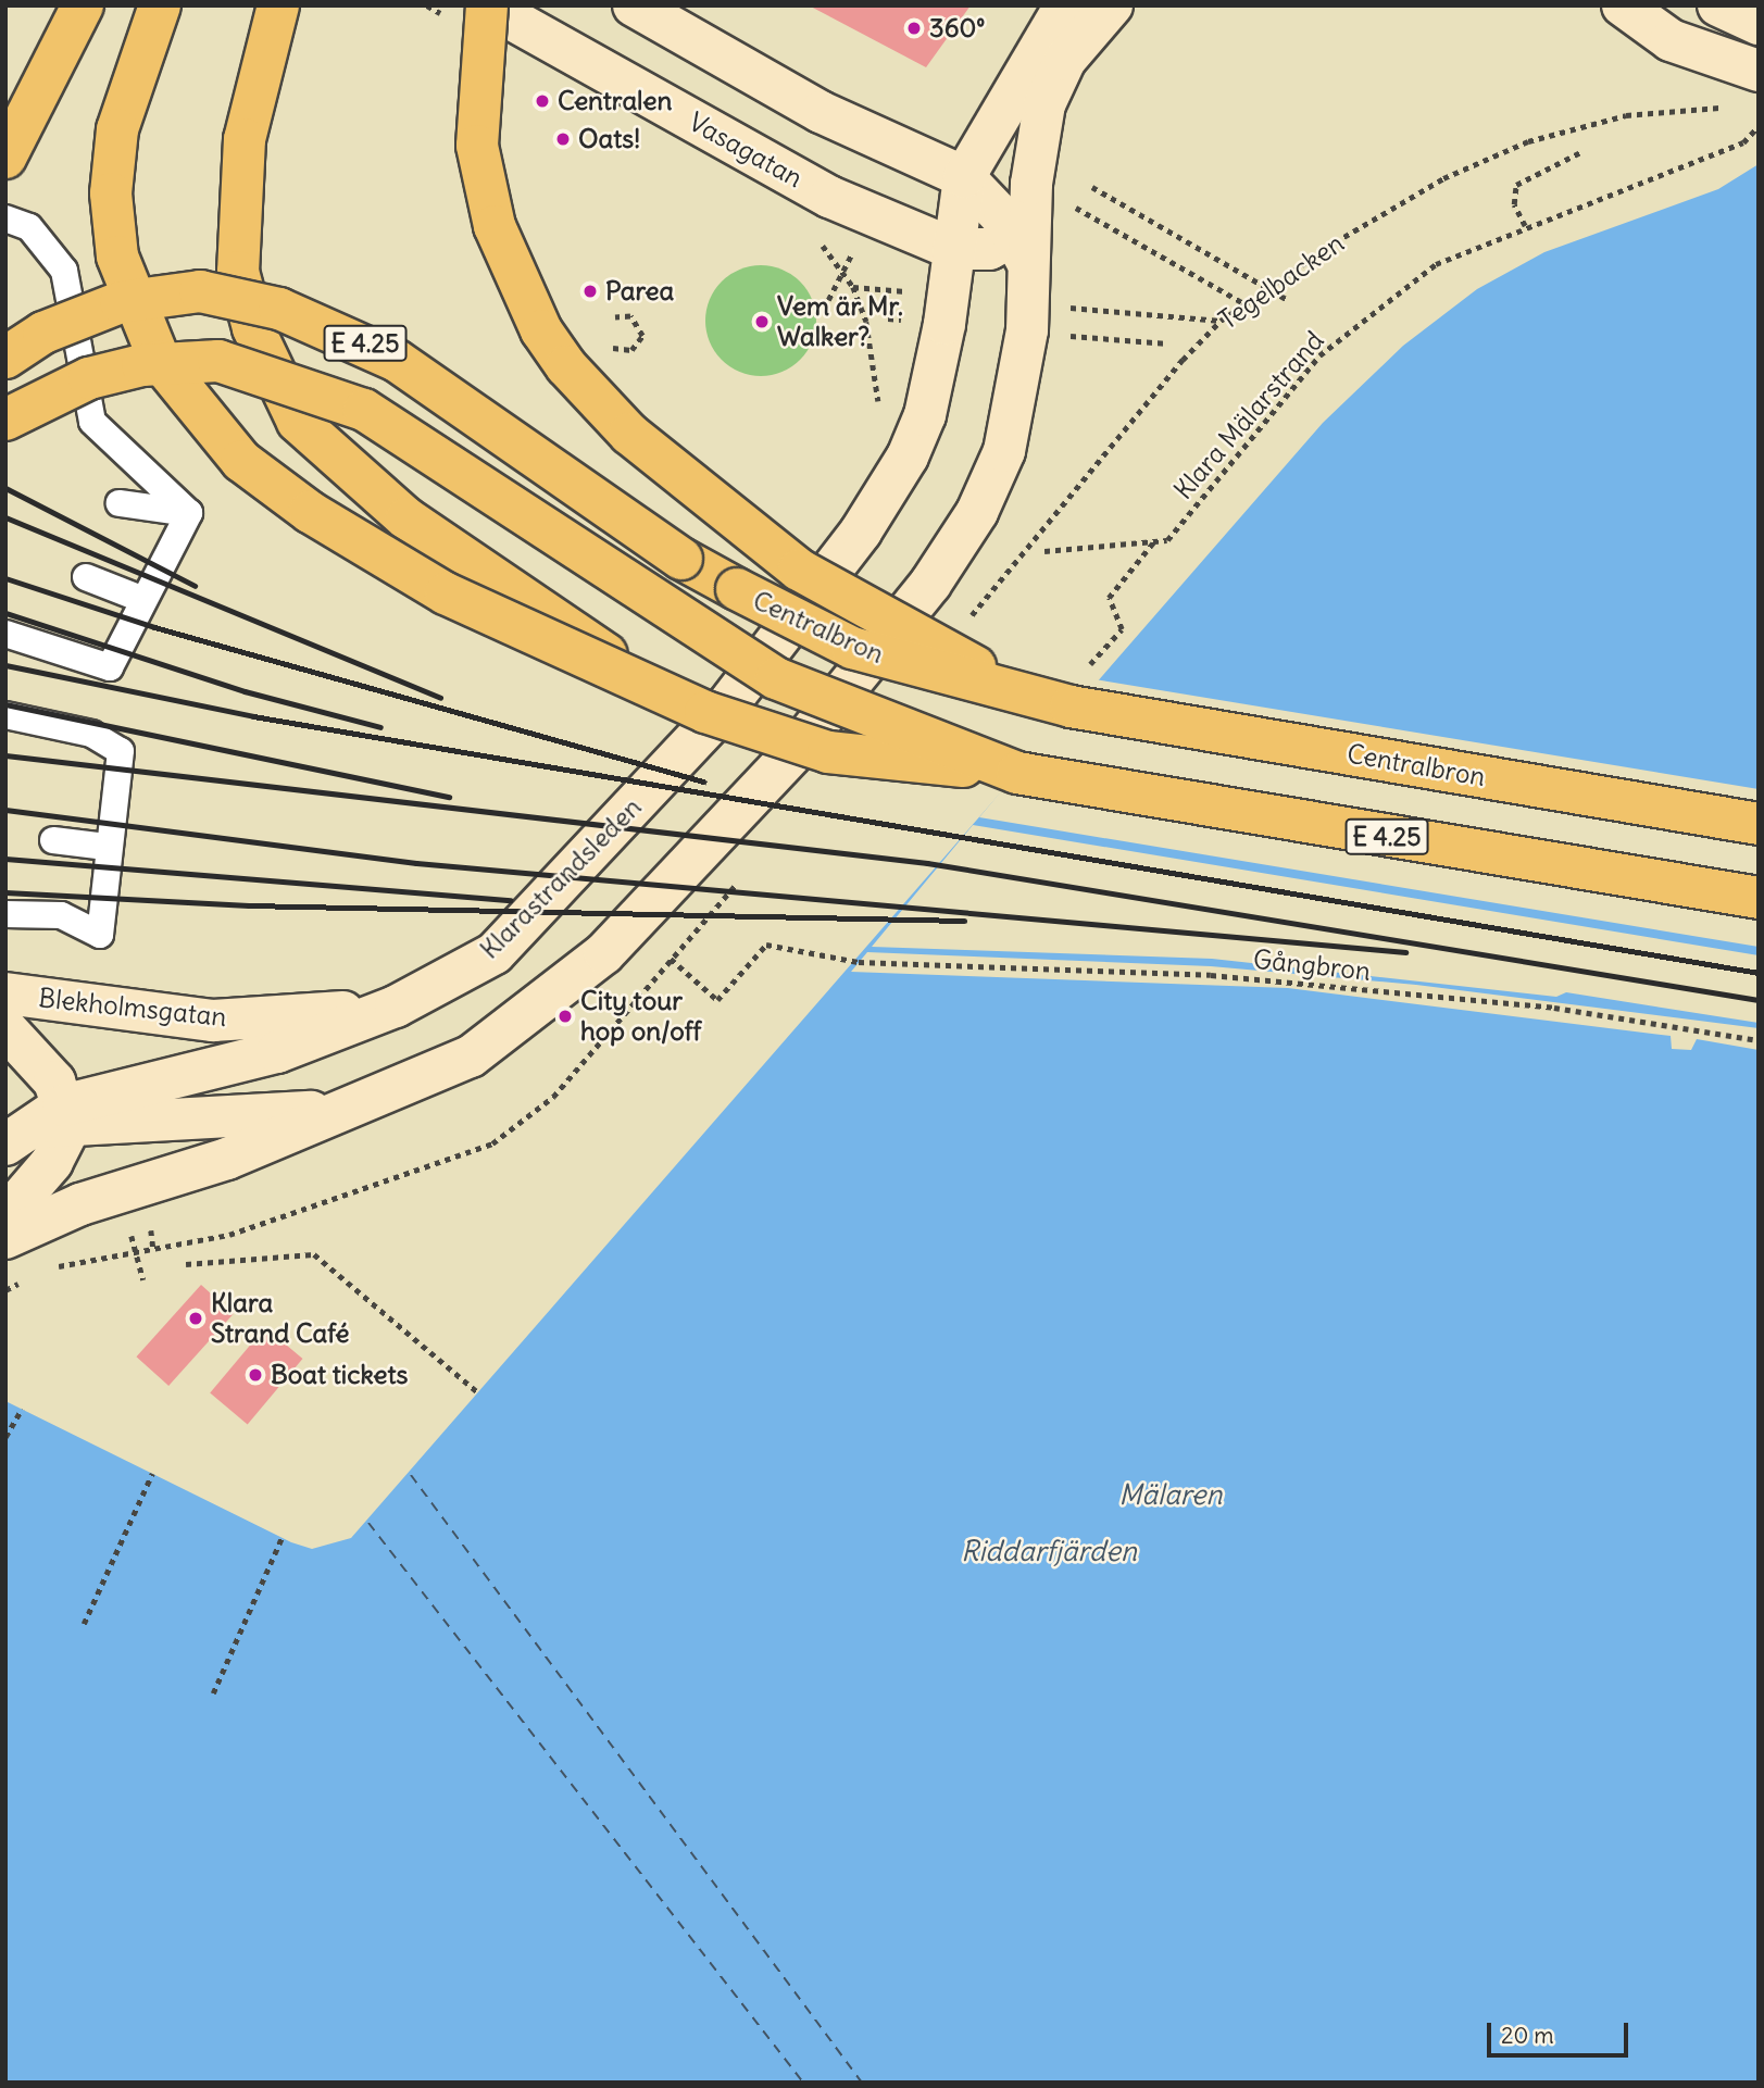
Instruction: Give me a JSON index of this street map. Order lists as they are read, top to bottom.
{
  "streets": {
    "highway": ["E 4.25", "Centralbron"],
    "street": ["Vasagatan", "Klarastrandsleden", "Blekholmsgatan"],
    "path": ["Tegelbacken", "Klara Mälarstrand", "Gångbron"]
  },
  "crossings": [
    ["Vasagatan", "Klarastrandsleden"],
    ["Klarastrandsleden", "Blekholmsgatan"]
  ],
  "water": ["Mälaren", "Riddarfjärden"],
  "places": [
    "360°",
    "Centralen",
    "Oats!",
    "Parea",
    "Vem är Mr. Walker?",
    "City tour hop on/off",
    "Klara Strand Café",
    "Boat tickets"
  ],
  "scale_bar": "20 m"
}
